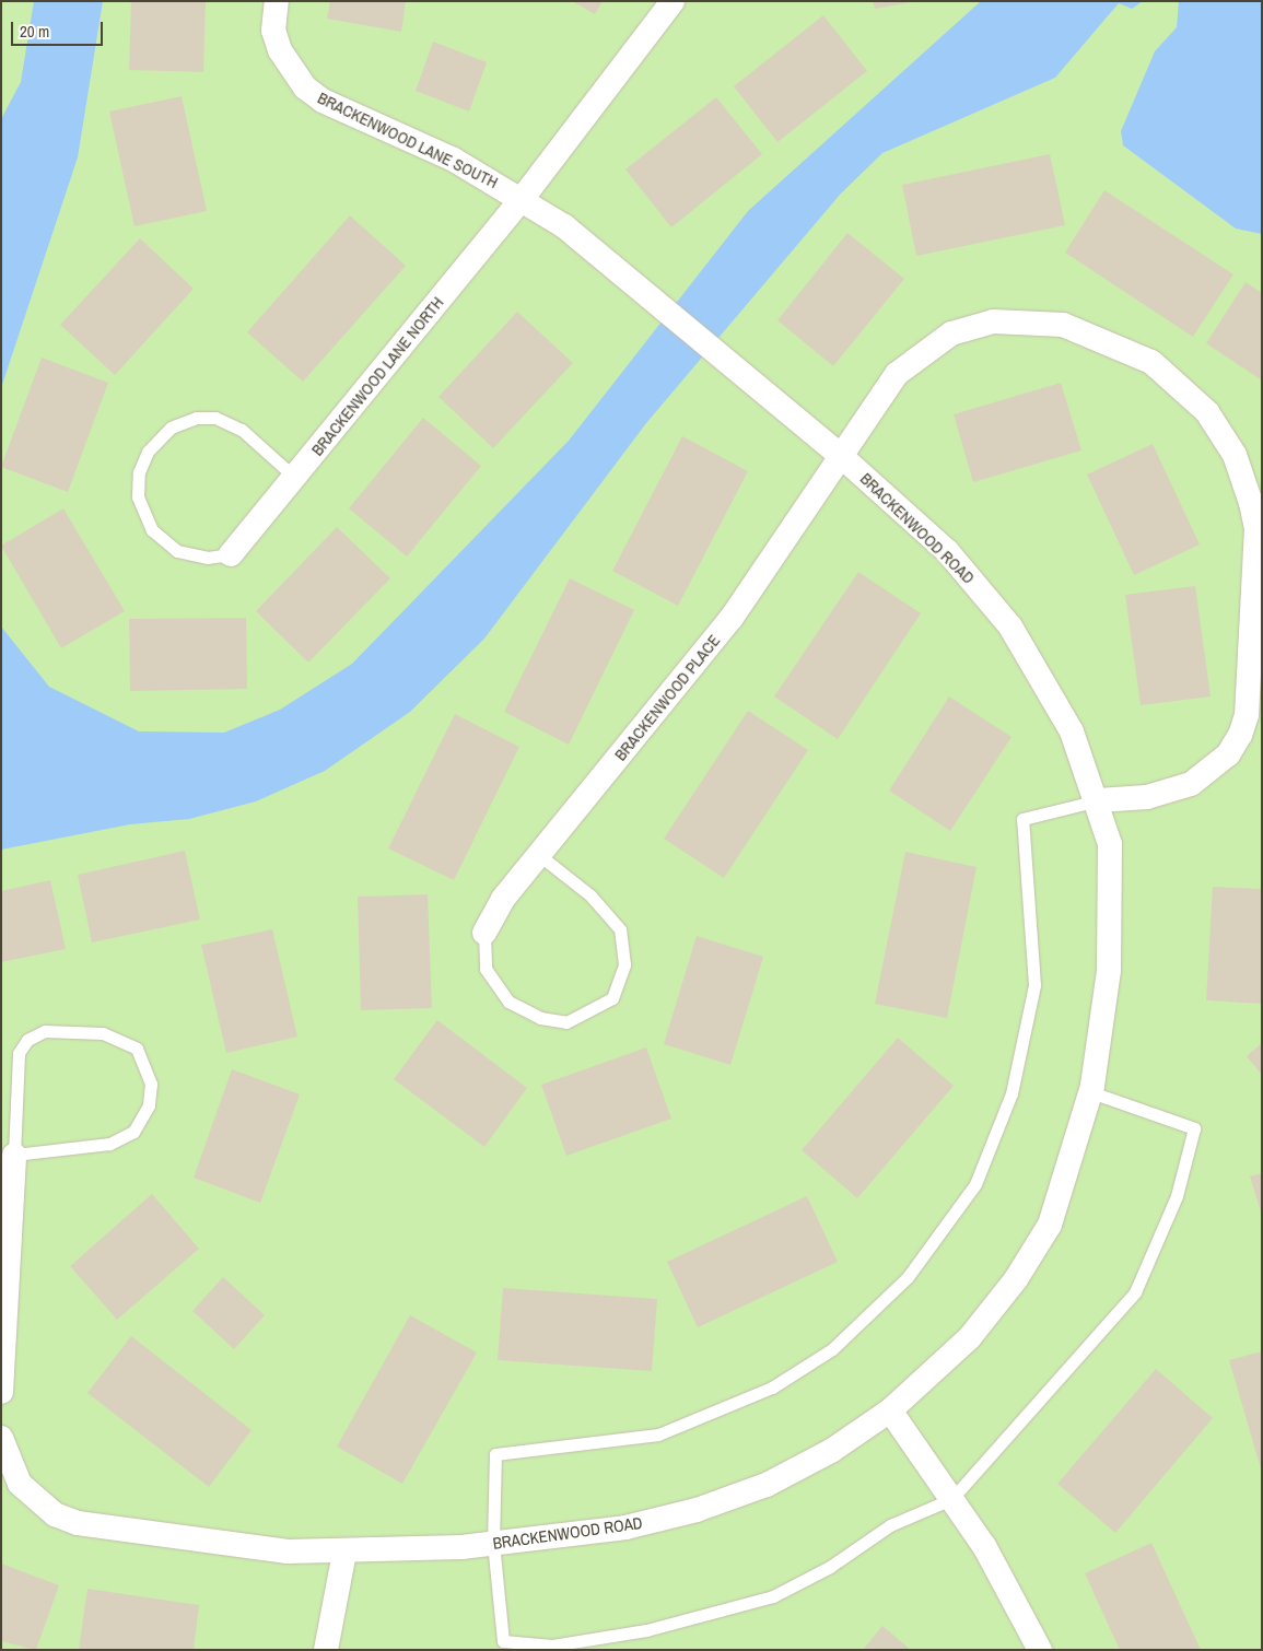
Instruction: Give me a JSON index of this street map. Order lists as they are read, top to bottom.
{
  "streets": {
    "street": [
      "BRACKENWOOD LANE SOUTH",
      "BRACKENWOOD LANE NORTH",
      "BRACKENWOOD ROAD",
      "BRACKENWOOD PLACE"
    ]
  },
  "crossings": [
    ["BRACKENWOOD LANE SOUTH", "BRACKENWOOD LANE NORTH"],
    ["BRACKENWOOD LANE SOUTH", "BRACKENWOOD ROAD"],
    ["BRACKENWOOD LANE NORTH", "BRACKENWOOD ROAD"],
    ["BRACKENWOOD ROAD", "BRACKENWOOD PLACE"]
  ],
  "scale_bar": "20 m"
}
